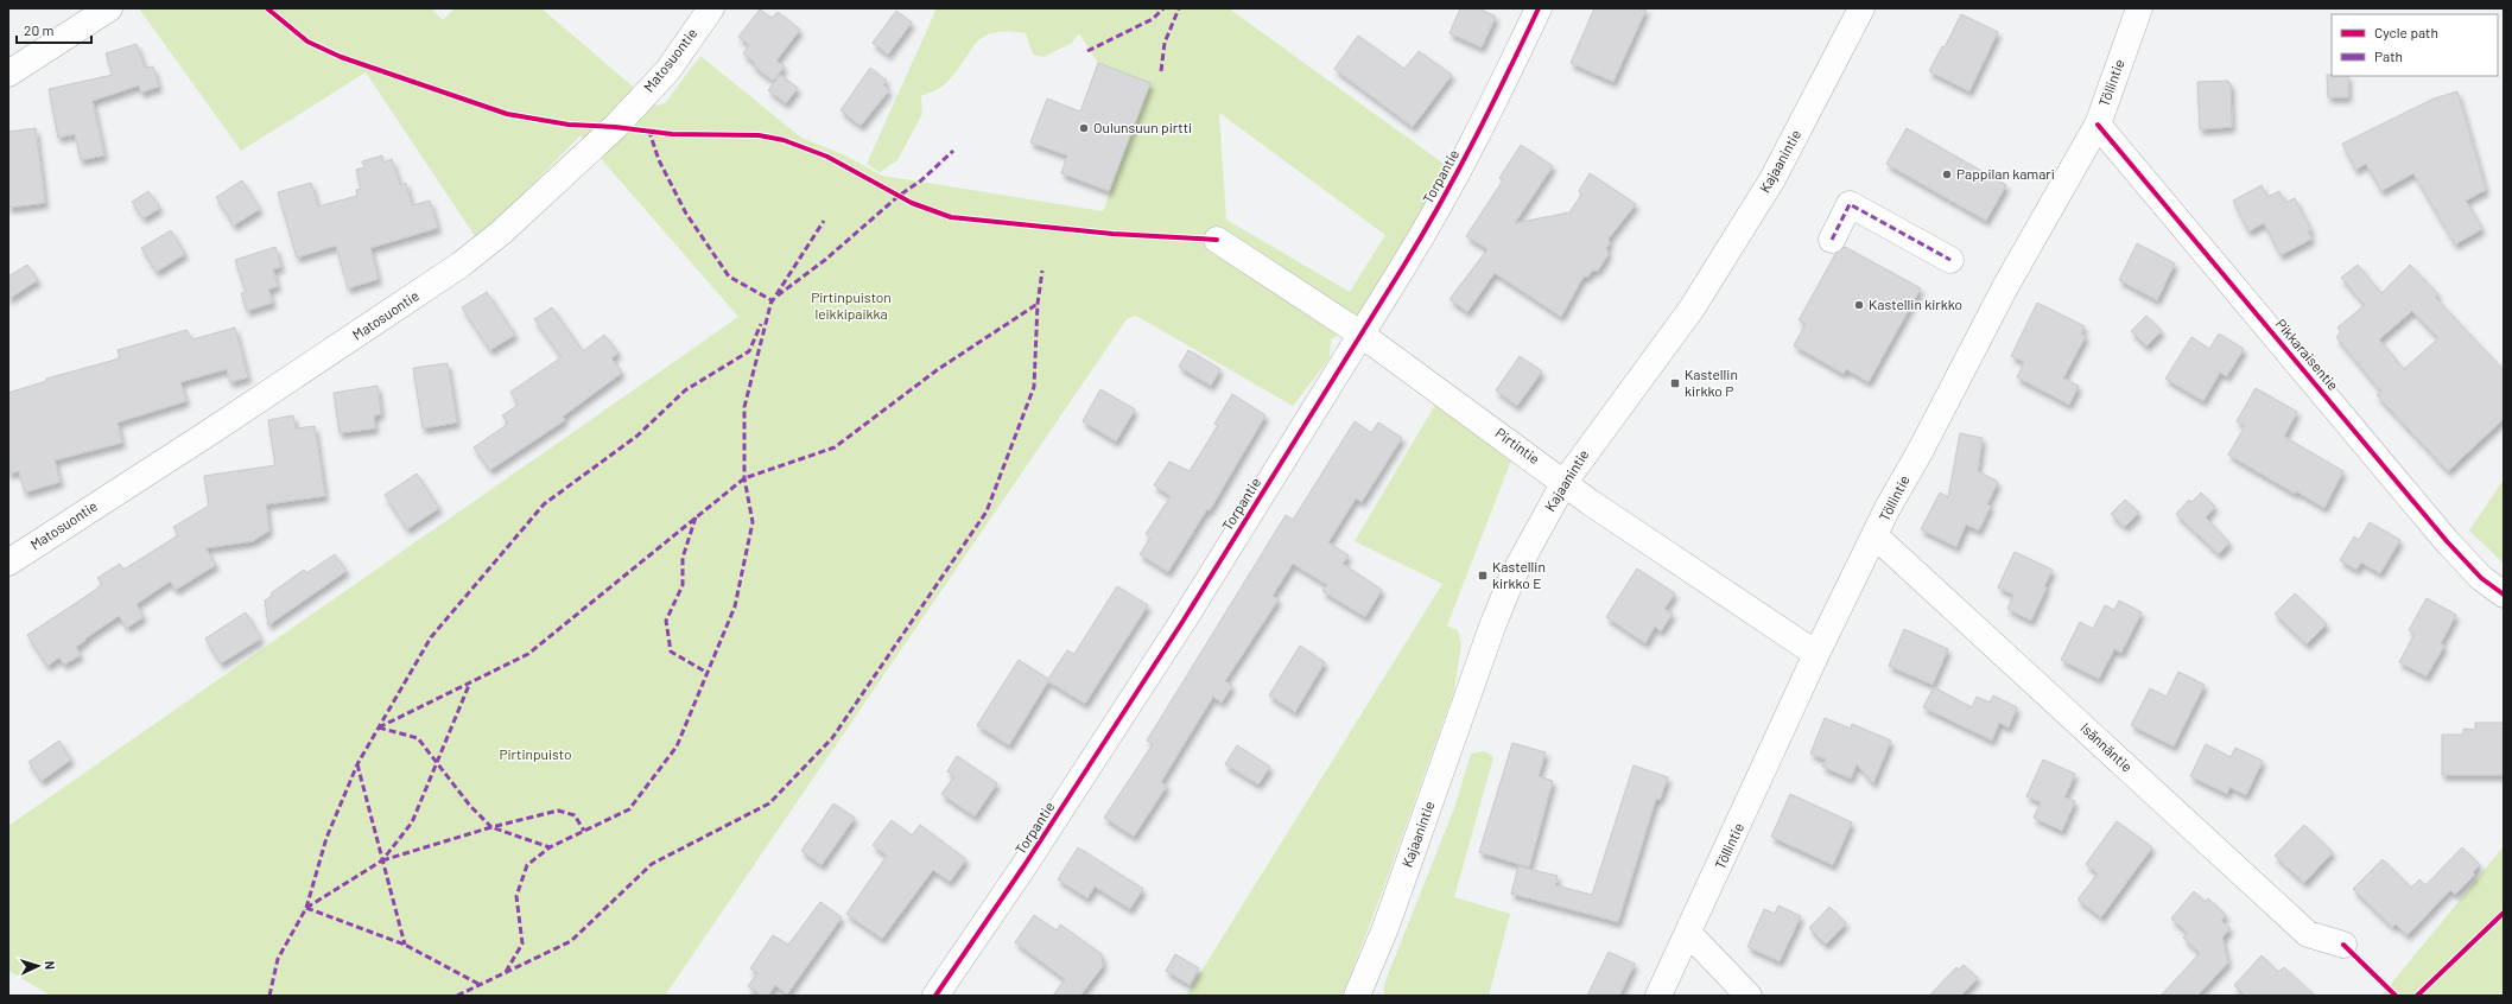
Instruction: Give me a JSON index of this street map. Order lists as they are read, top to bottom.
{
  "streets": {
    "street": [
      "Matosuontie",
      "Töllintie",
      "Kajaanintie",
      "Torpantie",
      "Pikkaraisentie",
      "Pirtintie",
      "Isännäntie"
    ]
  },
  "crossings": [
    ["Töllintie", "Pikkaraisentie"],
    ["Töllintie", "Pirtintie"],
    ["Töllintie", "Isännäntie"],
    ["Kajaanintie", "Pirtintie"],
    ["Torpantie", "Pirtintie"]
  ],
  "parks": ["Pirtinpuiston leikkipaikka", "Pirtinpuisto"],
  "places": {
    "other": ["Oulunsuun pirtti", "Pappilan kamari", "Kastellin kirkko"],
    "transit": ["Kastellin kirkko P", "Kastellin kirkko E"]
  },
  "legend": ["Cycle path", "Path"],
  "scale_bar": "20 m",
  "north": "right"
}
